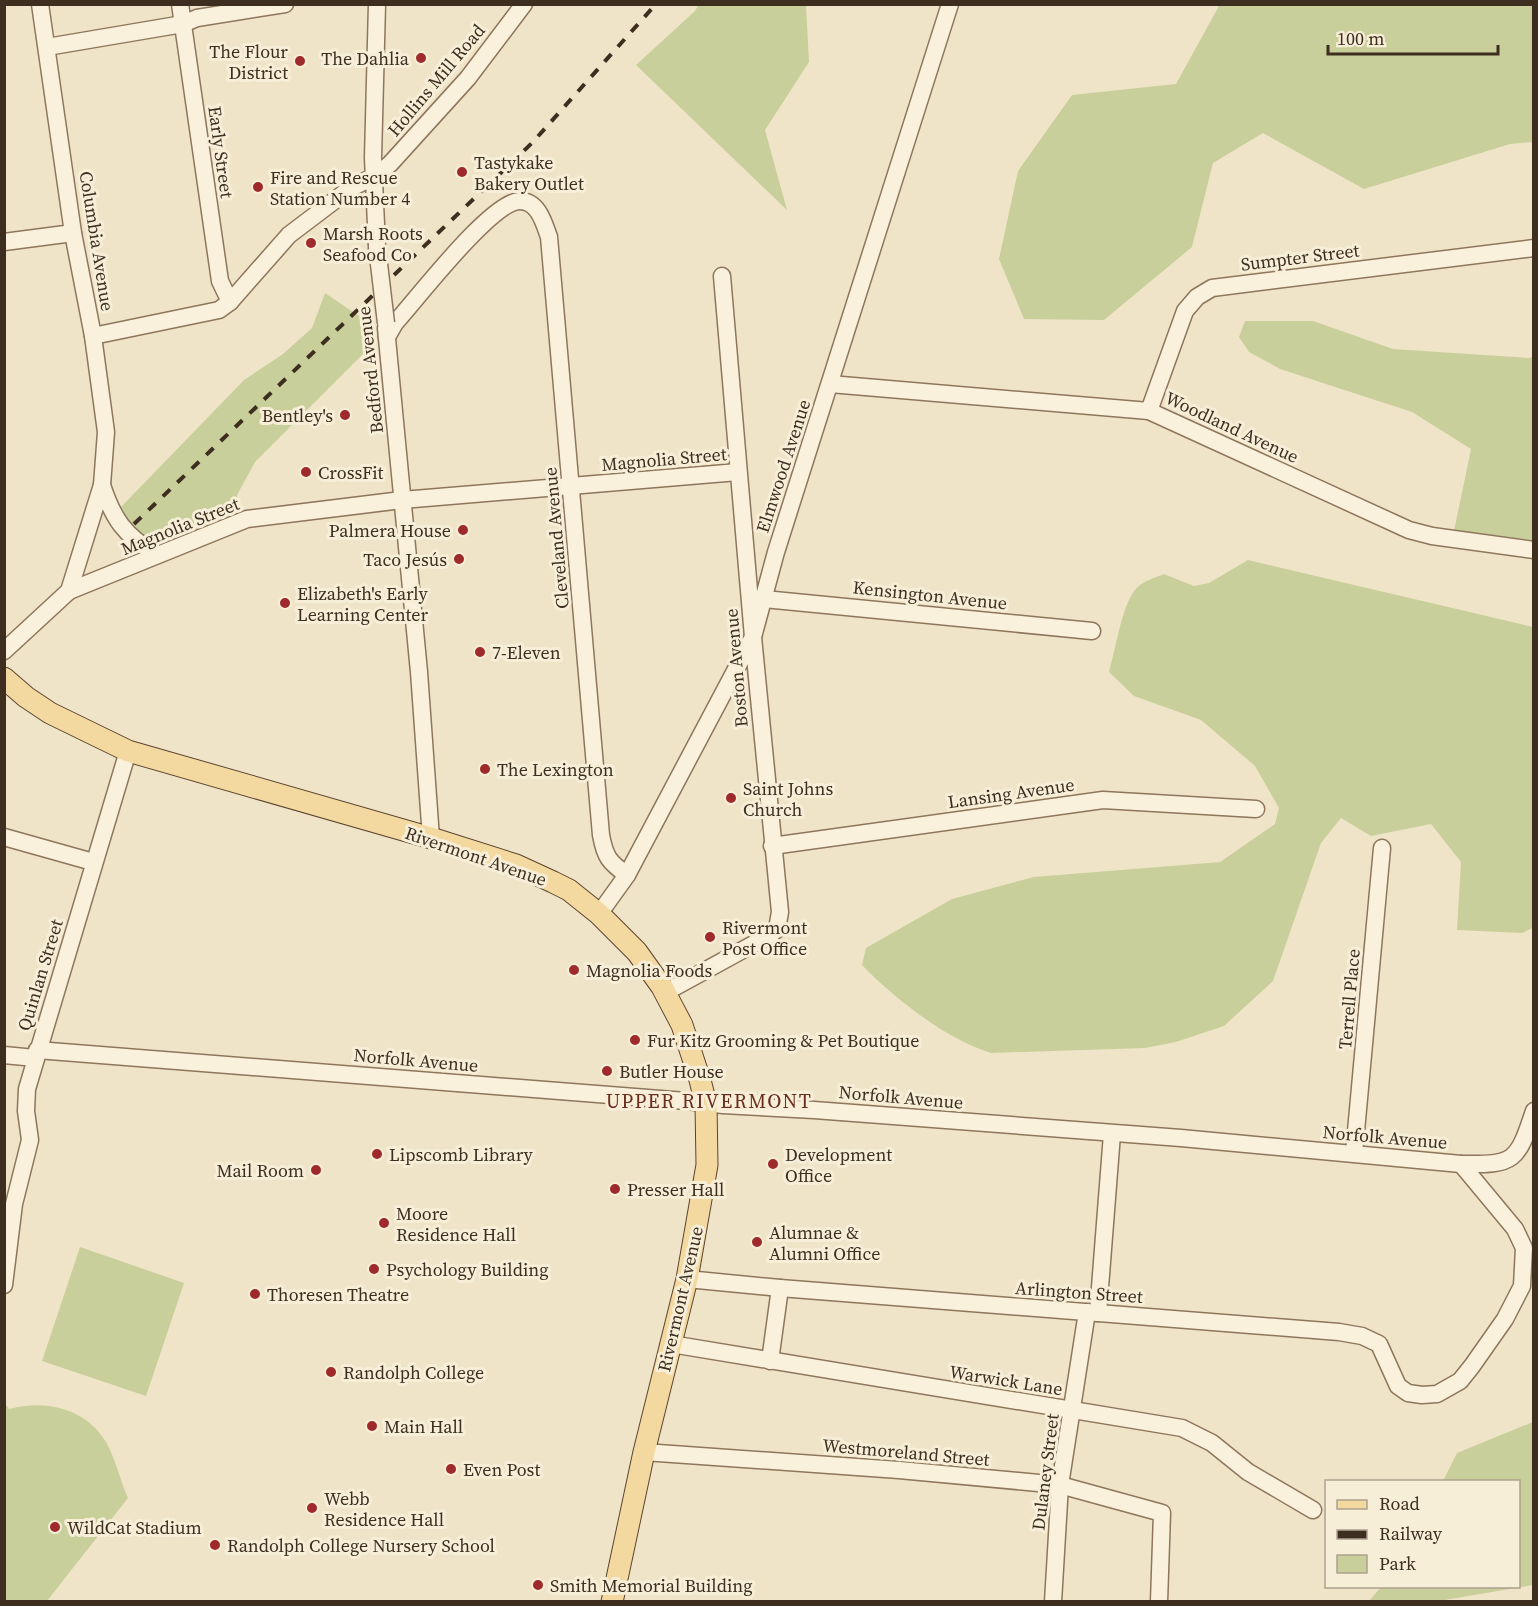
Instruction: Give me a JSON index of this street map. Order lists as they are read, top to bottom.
{
  "streets": {
    "main road": ["Rivermont Avenue"],
    "street": [
      "Hollins Mill Road",
      "Early Street",
      "Columbia Avenue",
      "Sumpter Street",
      "Bedford Avenue",
      "Woodland Avenue",
      "Magnolia Street",
      "Elmwood Avenue",
      "Cleveland Avenue",
      "Kensington Avenue",
      "Boston Avenue",
      "Lansing Avenue",
      "Quinlan Street",
      "Terrell Place",
      "Norfolk Avenue",
      "Arlington Street",
      "Warwick Lane",
      "Westmoreland Street",
      "Dulaney Street"
    ]
  },
  "crossings": [
    ["Hollins Mill Road", "Early Street"],
    ["Hollins Mill Road", "Bedford Avenue"],
    ["Columbia Avenue", "Magnolia Street"],
    ["Sumpter Street", "Woodland Avenue"],
    ["Bedford Avenue", "Magnolia Street"],
    ["Bedford Avenue", "Cleveland Avenue"],
    ["Bedford Avenue", "Rivermont Avenue"],
    ["Woodland Avenue", "Elmwood Avenue"],
    ["Magnolia Street", "Cleveland Avenue"],
    ["Magnolia Street", "Boston Avenue"],
    ["Elmwood Avenue", "Cleveland Avenue"],
    ["Elmwood Avenue", "Kensington Avenue"],
    ["Elmwood Avenue", "Boston Avenue"],
    ["Elmwood Avenue", "Rivermont Avenue"],
    ["Boston Avenue", "Lansing Avenue"],
    ["Boston Avenue", "Rivermont Avenue"],
    ["Rivermont Avenue", "Quinlan Street"],
    ["Rivermont Avenue", "Norfolk Avenue"],
    ["Rivermont Avenue", "Arlington Street"],
    ["Rivermont Avenue", "Warwick Lane"],
    ["Rivermont Avenue", "Westmoreland Street"],
    ["Quinlan Street", "Norfolk Avenue"],
    ["Terrell Place", "Norfolk Avenue"],
    ["Norfolk Avenue", "Arlington Street"],
    ["Norfolk Avenue", "Dulaney Street"],
    ["Arlington Street", "Dulaney Street"],
    ["Warwick Lane", "Dulaney Street"],
    ["Westmoreland Street", "Dulaney Street"]
  ],
  "districts": ["UPPER RIVERMONT"],
  "places": [
    "The Dahlia",
    "The Flour District",
    "Tastykake Bakery Outlet",
    "Fire and Rescue Station Number 4",
    "Marsh Roots Seafood Co",
    "Bentley's",
    "CrossFit",
    "Palmera House",
    "Taco Jesús",
    "Elizabeth's Early Learning Center",
    "7-Eleven",
    "The Lexington",
    "Saint Johns Church",
    "Rivermont Post Office",
    "Magnolia Foods",
    "Fur Kitz Grooming & Pet Boutique",
    "Butler House",
    "Lipscomb Library",
    "Development Office",
    "Mail Room",
    "Presser Hall",
    "Moore Residence Hall",
    "Alumnae & Alumni Office",
    "Psychology Building",
    "Thoresen Theatre",
    "Randolph College",
    "Main Hall",
    "Even Post",
    "Webb Residence Hall",
    "WildCat Stadium",
    "Randolph College Nursery School",
    "Smith Memorial Building"
  ],
  "legend": ["Road", "Railway", "Park"],
  "scale_bar": "100 m"
}
